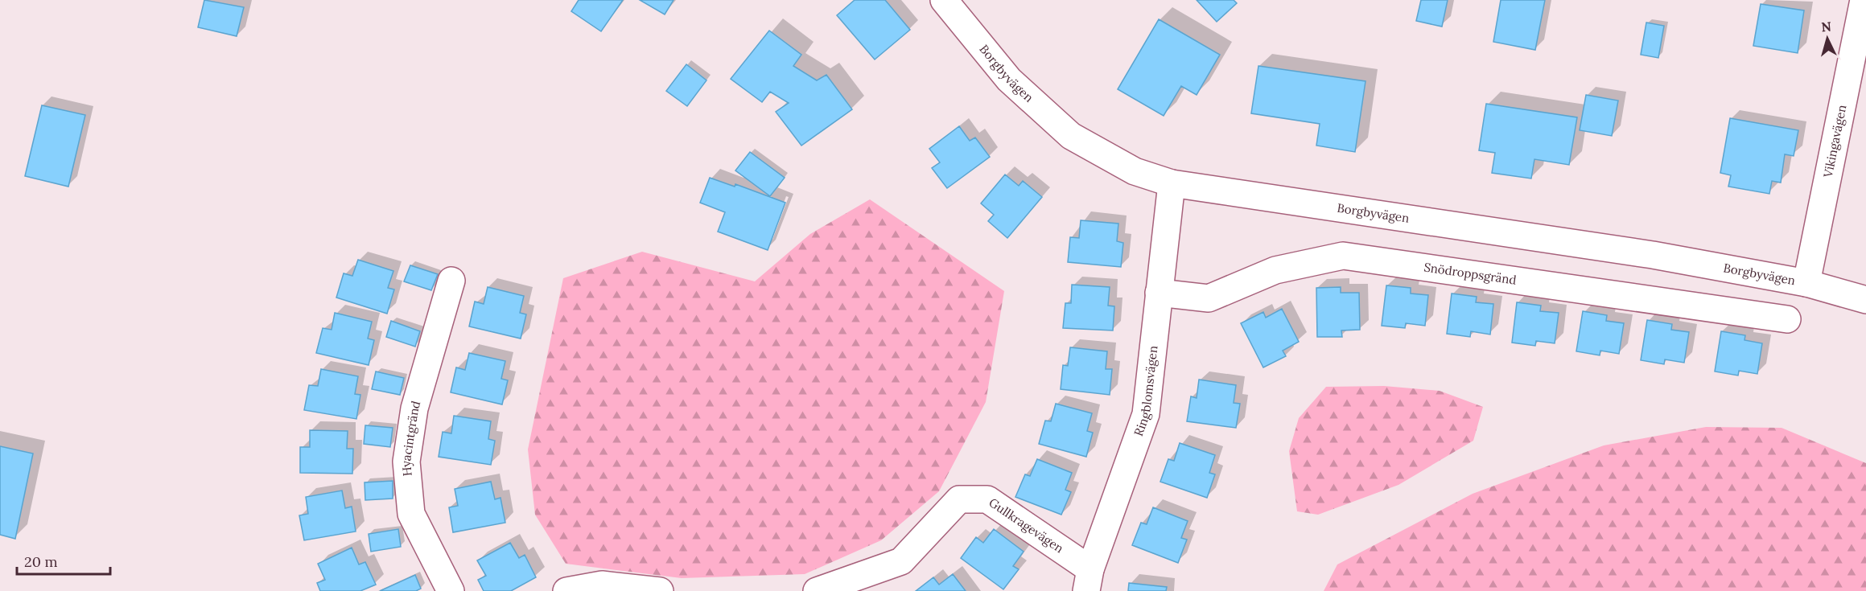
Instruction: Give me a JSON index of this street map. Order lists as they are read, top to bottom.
{
  "streets": {
    "street": [
      "Borgbyvägen",
      "Vikingavägen",
      "Snödroppsgränd",
      "Ringblomsvägen",
      "Hyacintgränd",
      "Gullkragevägen"
    ]
  },
  "crossings": [
    ["Borgbyvägen", "Vikingavägen"],
    ["Borgbyvägen", "Ringblomsvägen"],
    ["Snödroppsgränd", "Ringblomsvägen"],
    ["Ringblomsvägen", "Gullkragevägen"]
  ],
  "scale_bar": "20 m",
  "north": "top"
}
